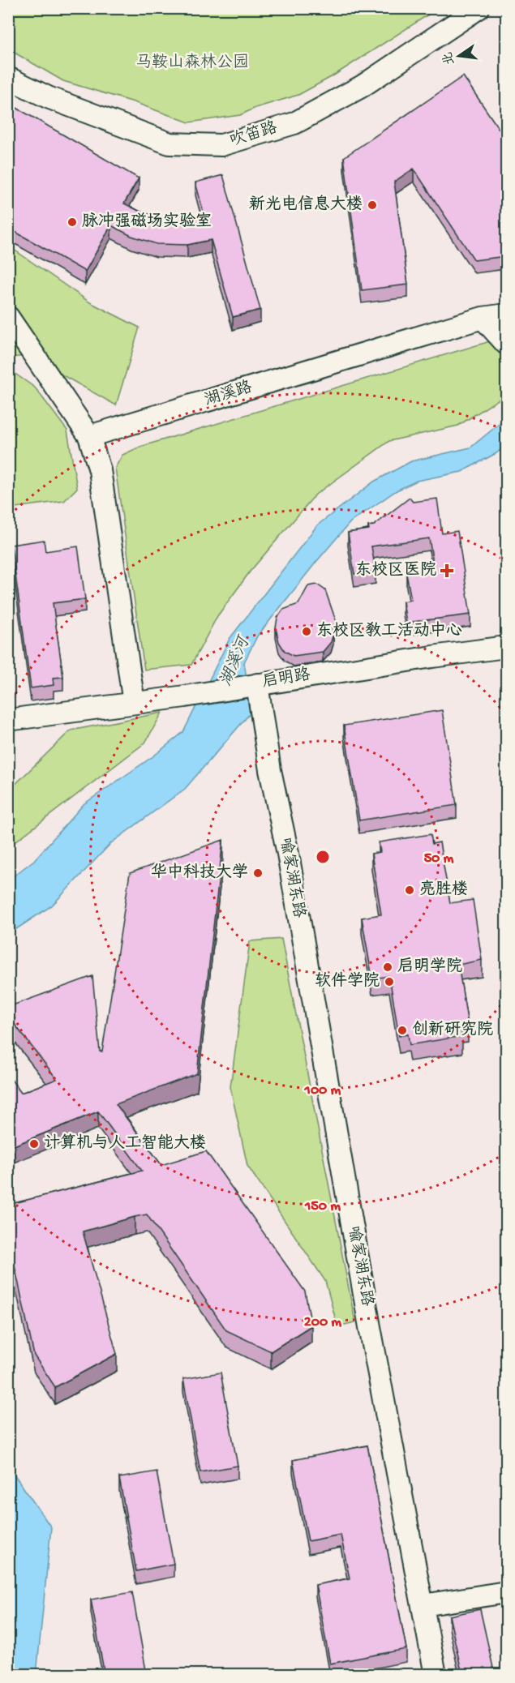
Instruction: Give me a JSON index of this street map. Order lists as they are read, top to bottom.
{
  "streets": {
    "street": [
      "吹笛路",
      "湖溪路",
      "启明路",
      "喻家湖东路"
    ]
  },
  "crossings": [
    ["启明路", "喻家湖东路"]
  ],
  "water": ["湖溪河"],
  "parks": ["马鞍山森林公园"],
  "places": {
    "other": [
      "新光电信息大楼",
      "脉冲强磁场实验室",
      "东校区教工活动中心",
      "华中科技大学",
      "亮胜楼",
      "启明学院",
      "软件学院",
      "创新研究院",
      "计算机与人工智能大楼"
    ],
    "health": ["东校区医院"]
  },
  "north": "left",
  "rings": [
    "50 m",
    "100 m",
    "150 m",
    "200 m"
  ]
}
